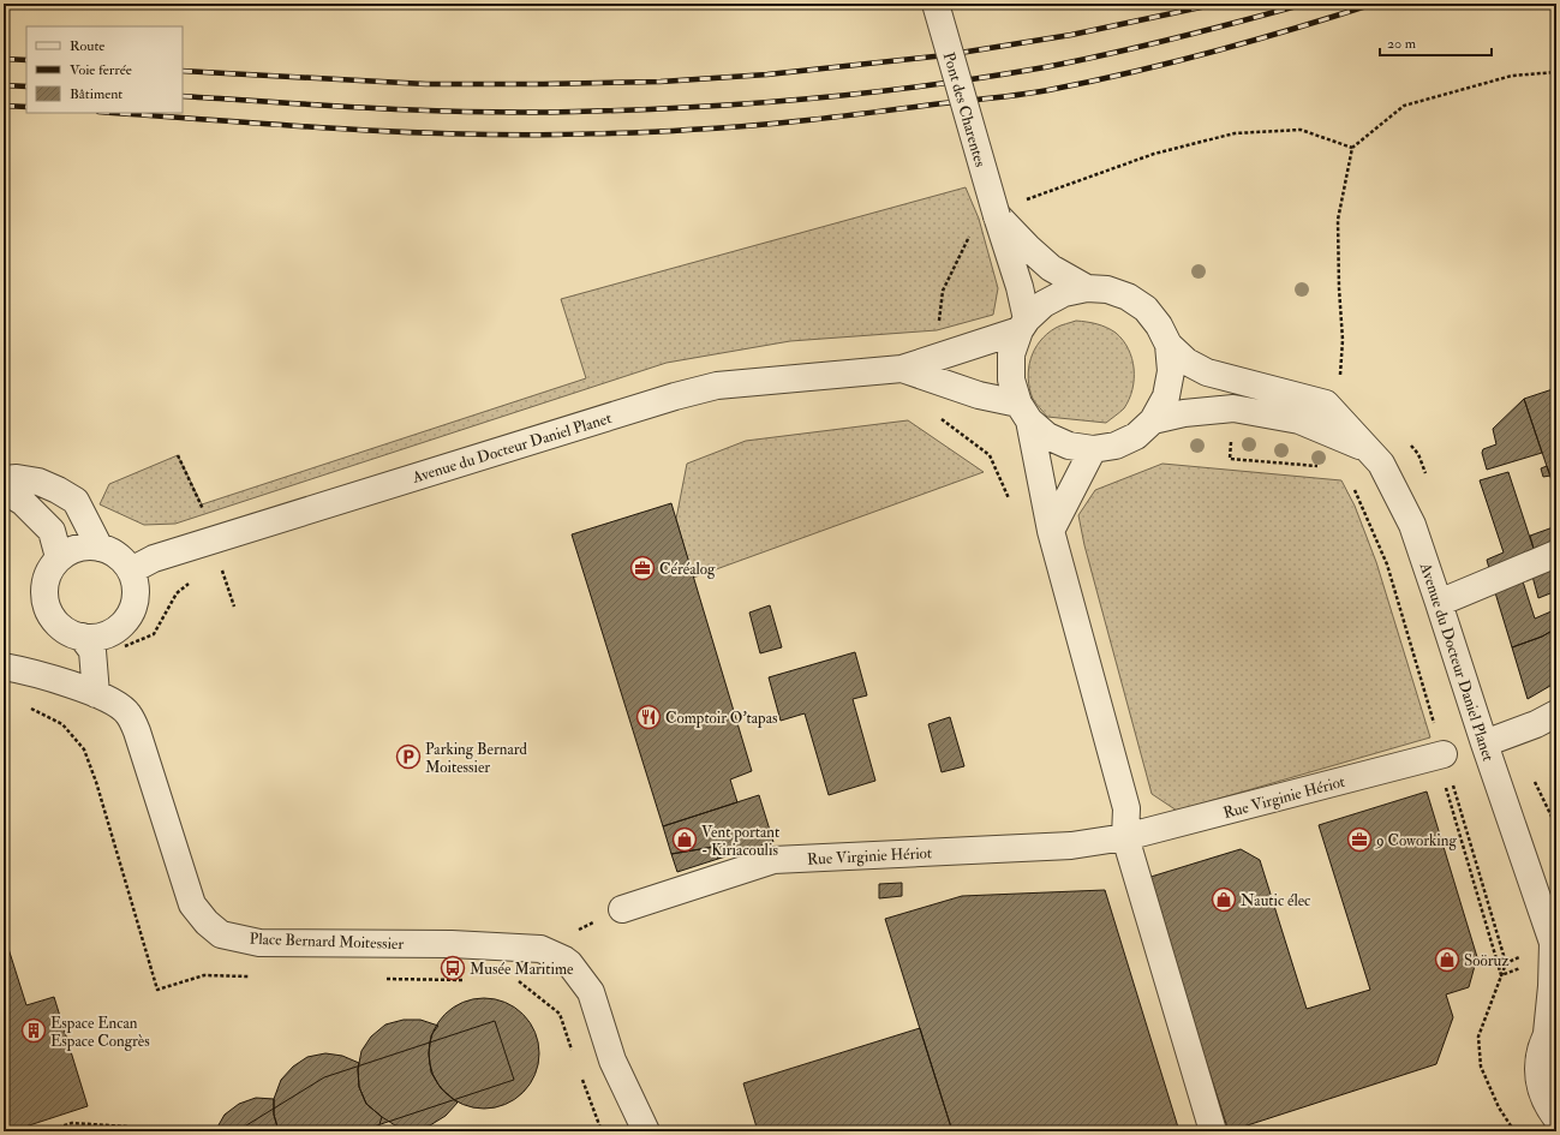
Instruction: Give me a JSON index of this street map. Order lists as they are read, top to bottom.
{
  "streets": {
    "street": [
      "Pont des Charentes",
      "Avenue du Docteur Daniel Planet",
      "Rue Virginie Hériot",
      "Place Bernard Moitessier"
    ]
  },
  "crossings": [
    ["Pont des Charentes", "Avenue du Docteur Daniel Planet"]
  ],
  "places": {
    "office": ["Céréalog", "9 Coworking"],
    "restaurant": ["Comptoir O'tapas"],
    "parking": ["Parking Bernard Moitessier"],
    "shop": ["Vent portant - Kiriacoulis", "Nautic élec", "Soöruz"],
    "bus stop": ["Musée Maritime"],
    "building": ["Espace Encan Espace Congrès"]
  },
  "legend": ["Route", "Voie ferrée", "Bâtiment"],
  "scale_bar": "20 m"
}
